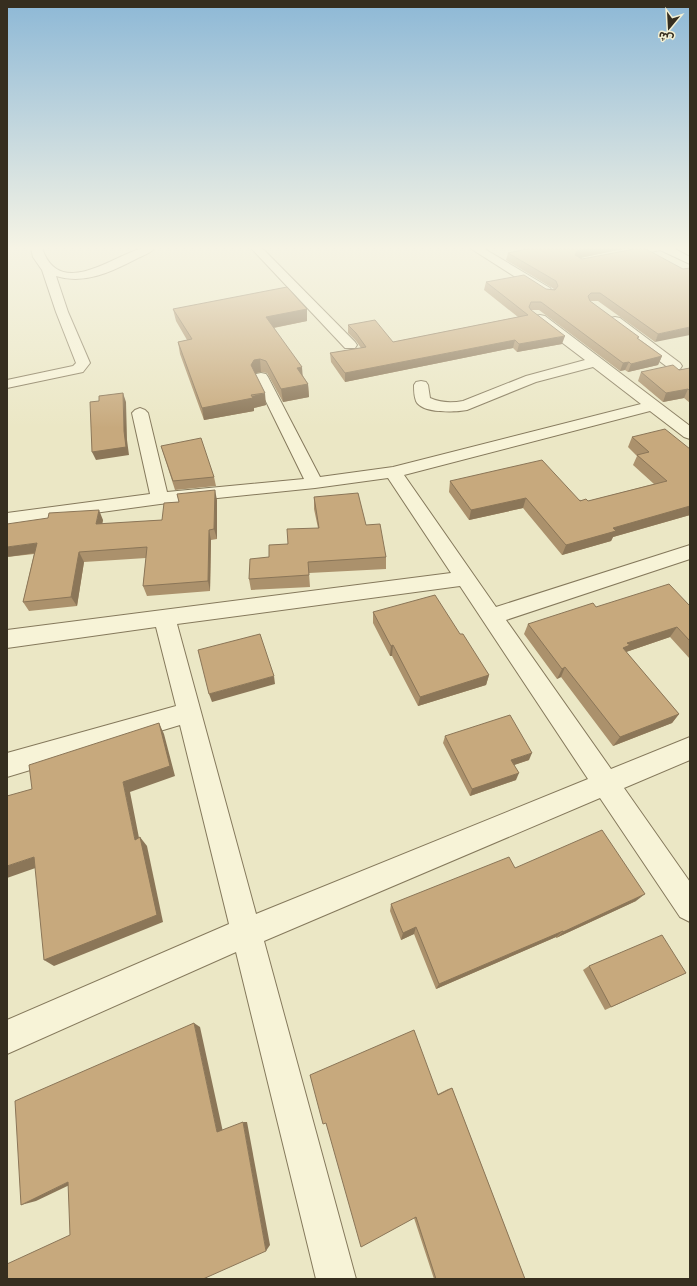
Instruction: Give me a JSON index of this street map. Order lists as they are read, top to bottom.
{
  "north": "bottom"
}
